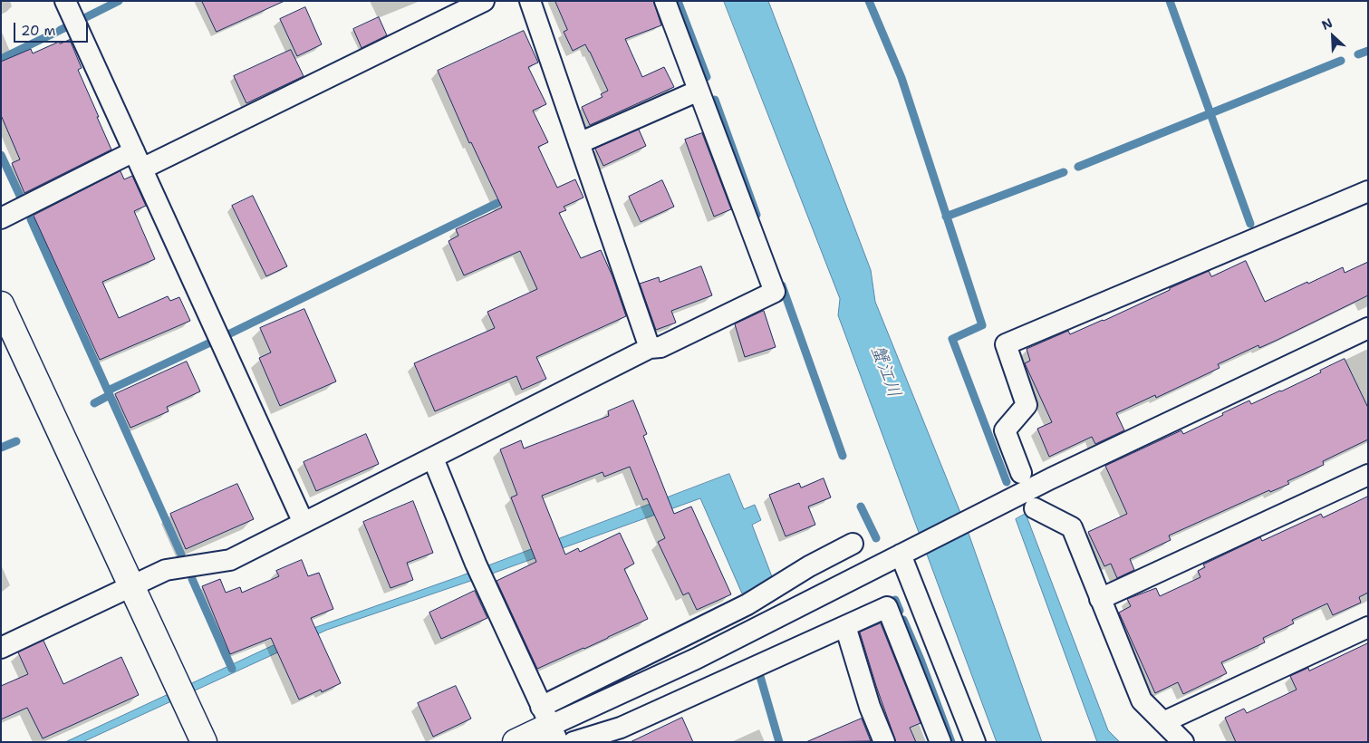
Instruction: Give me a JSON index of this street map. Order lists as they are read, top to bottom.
{
  "water": ["蟹江川"],
  "scale_bar": "20 m",
  "north": "top left"
}
